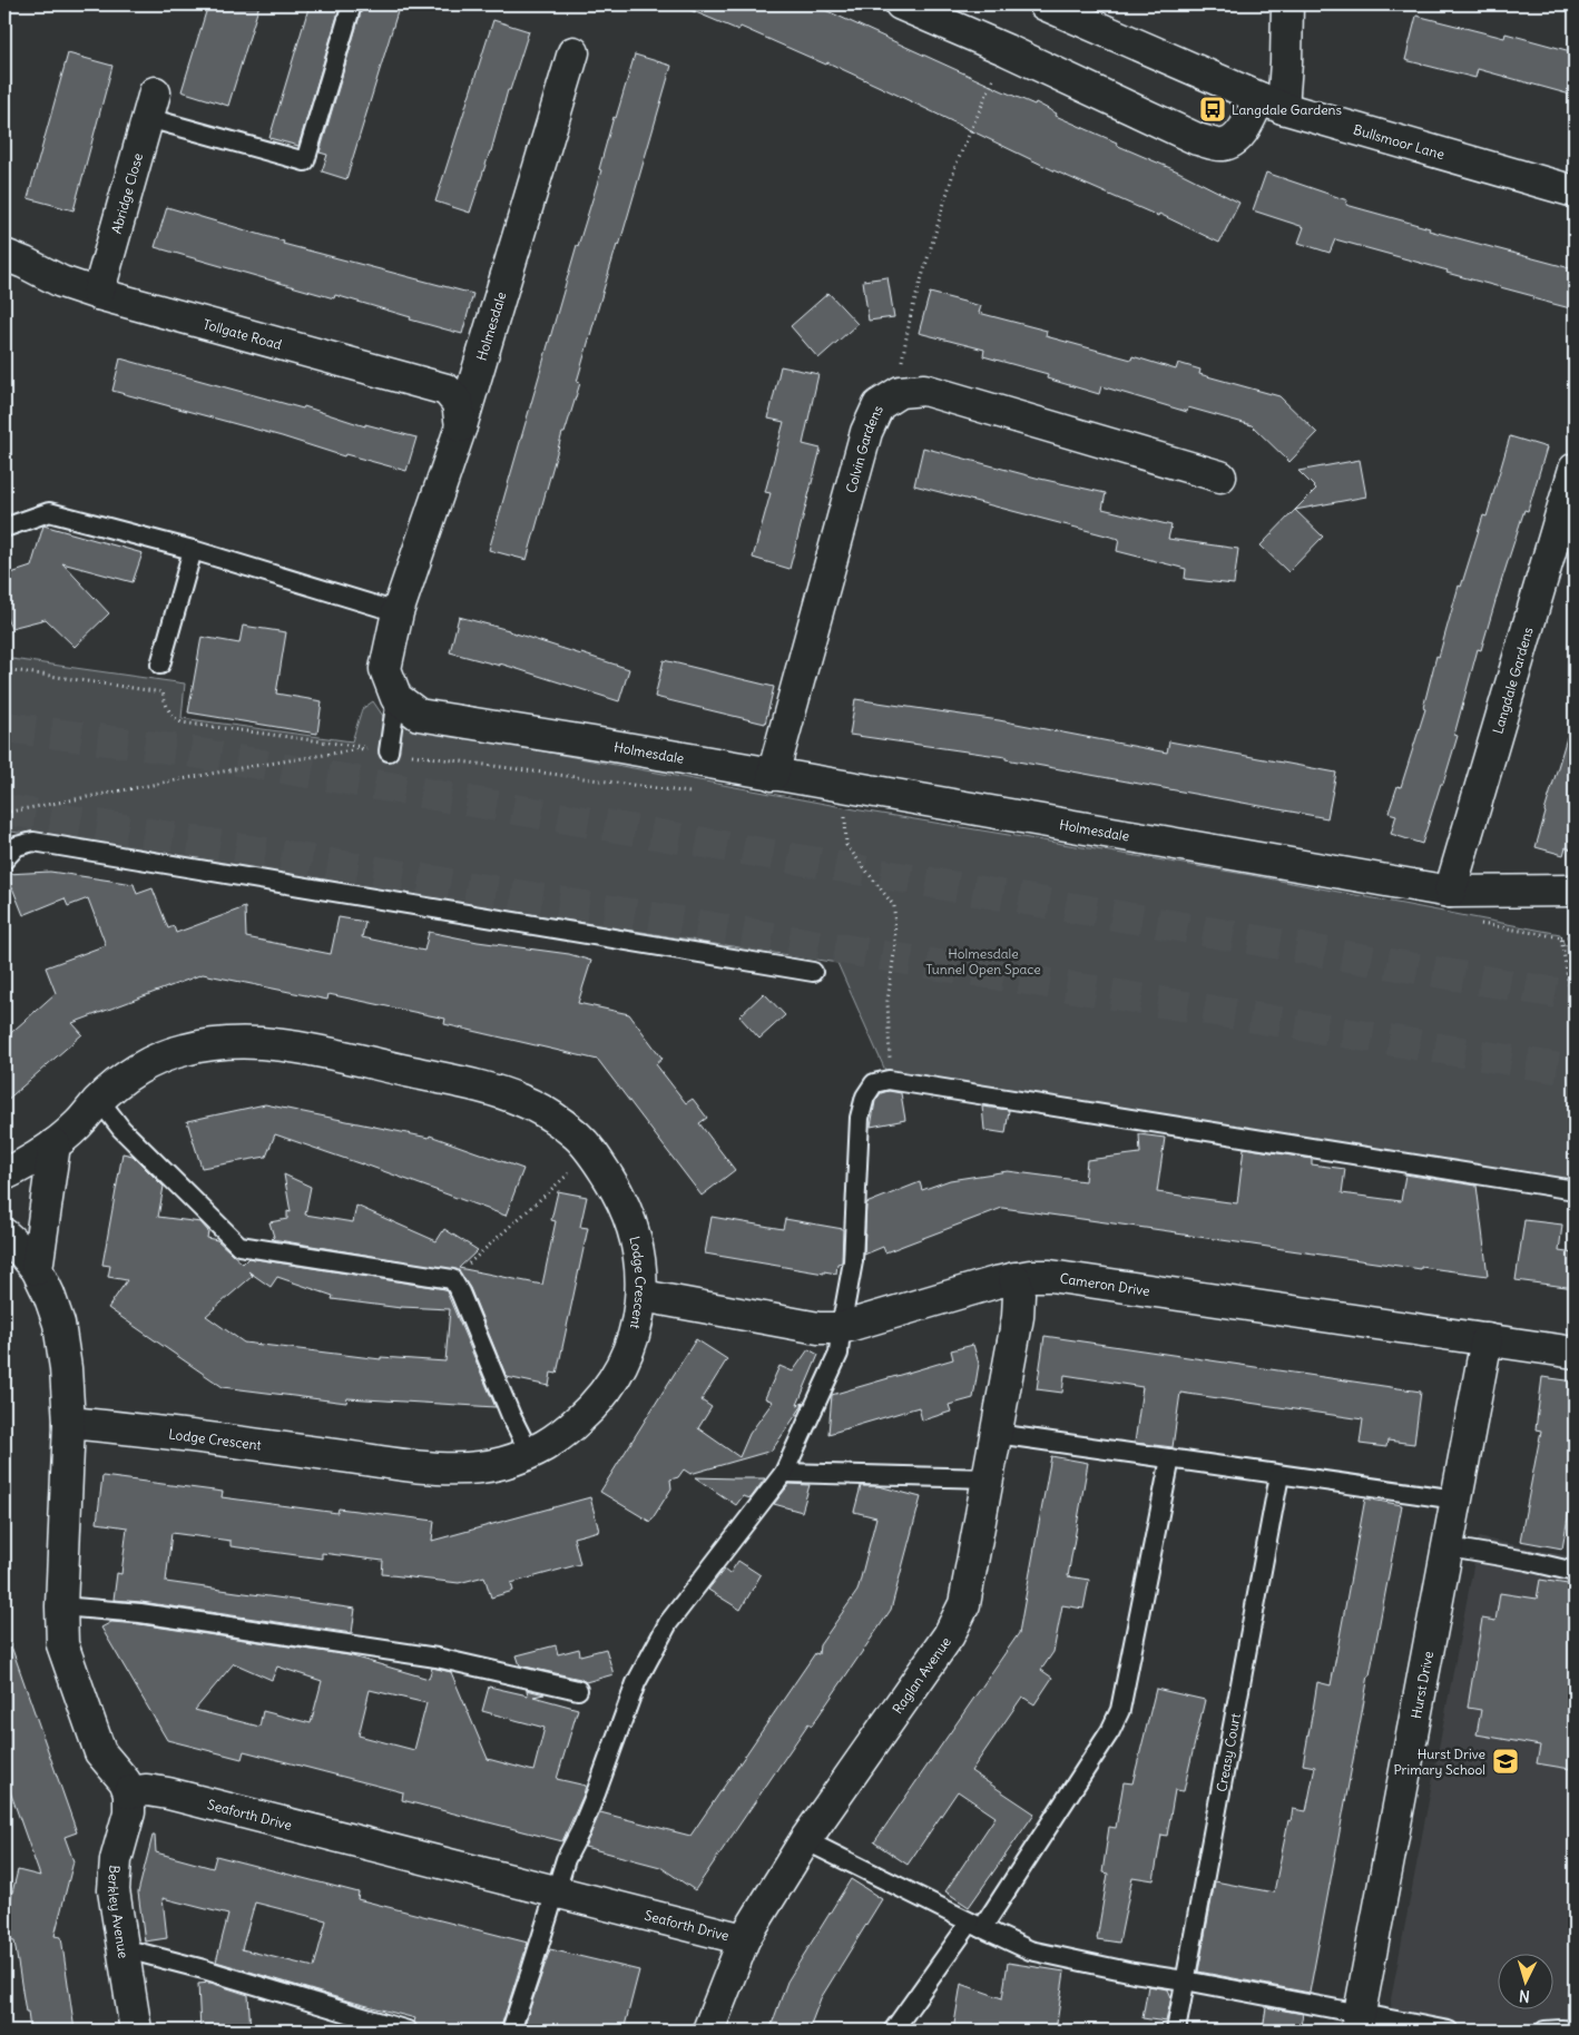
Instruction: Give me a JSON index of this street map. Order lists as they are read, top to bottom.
{
  "streets": {
    "street": [
      "Bullsmoor Lane",
      "Abridge Close",
      "Holmesdale",
      "Tollgate Road",
      "Colvin Gardens",
      "Langdale Gardens",
      "Lodge Crescent",
      "Cameron Drive",
      "Raglan Avenue",
      "Hurst Drive",
      "Seaforth Drive",
      "Berkley Avenue"
    ],
    "lane": ["Creasy Court"]
  },
  "crossings": [
    ["Abridge Close", "Tollgate Road"],
    ["Holmesdale", "Tollgate Road"],
    ["Holmesdale", "Colvin Gardens"],
    ["Holmesdale", "Langdale Gardens"],
    ["Lodge Crescent", "Cameron Drive"],
    ["Cameron Drive", "Raglan Avenue"],
    ["Cameron Drive", "Hurst Drive"],
    ["Raglan Avenue", "Seaforth Drive"],
    ["Seaforth Drive", "Berkley Avenue"]
  ],
  "parks": ["Holmesdale Tunnel Open Space"],
  "places": {
    "bus stop": ["Langdale Gardens"],
    "school or university": ["Hurst Drive Primary School"]
  },
  "north": "bottom"
}
